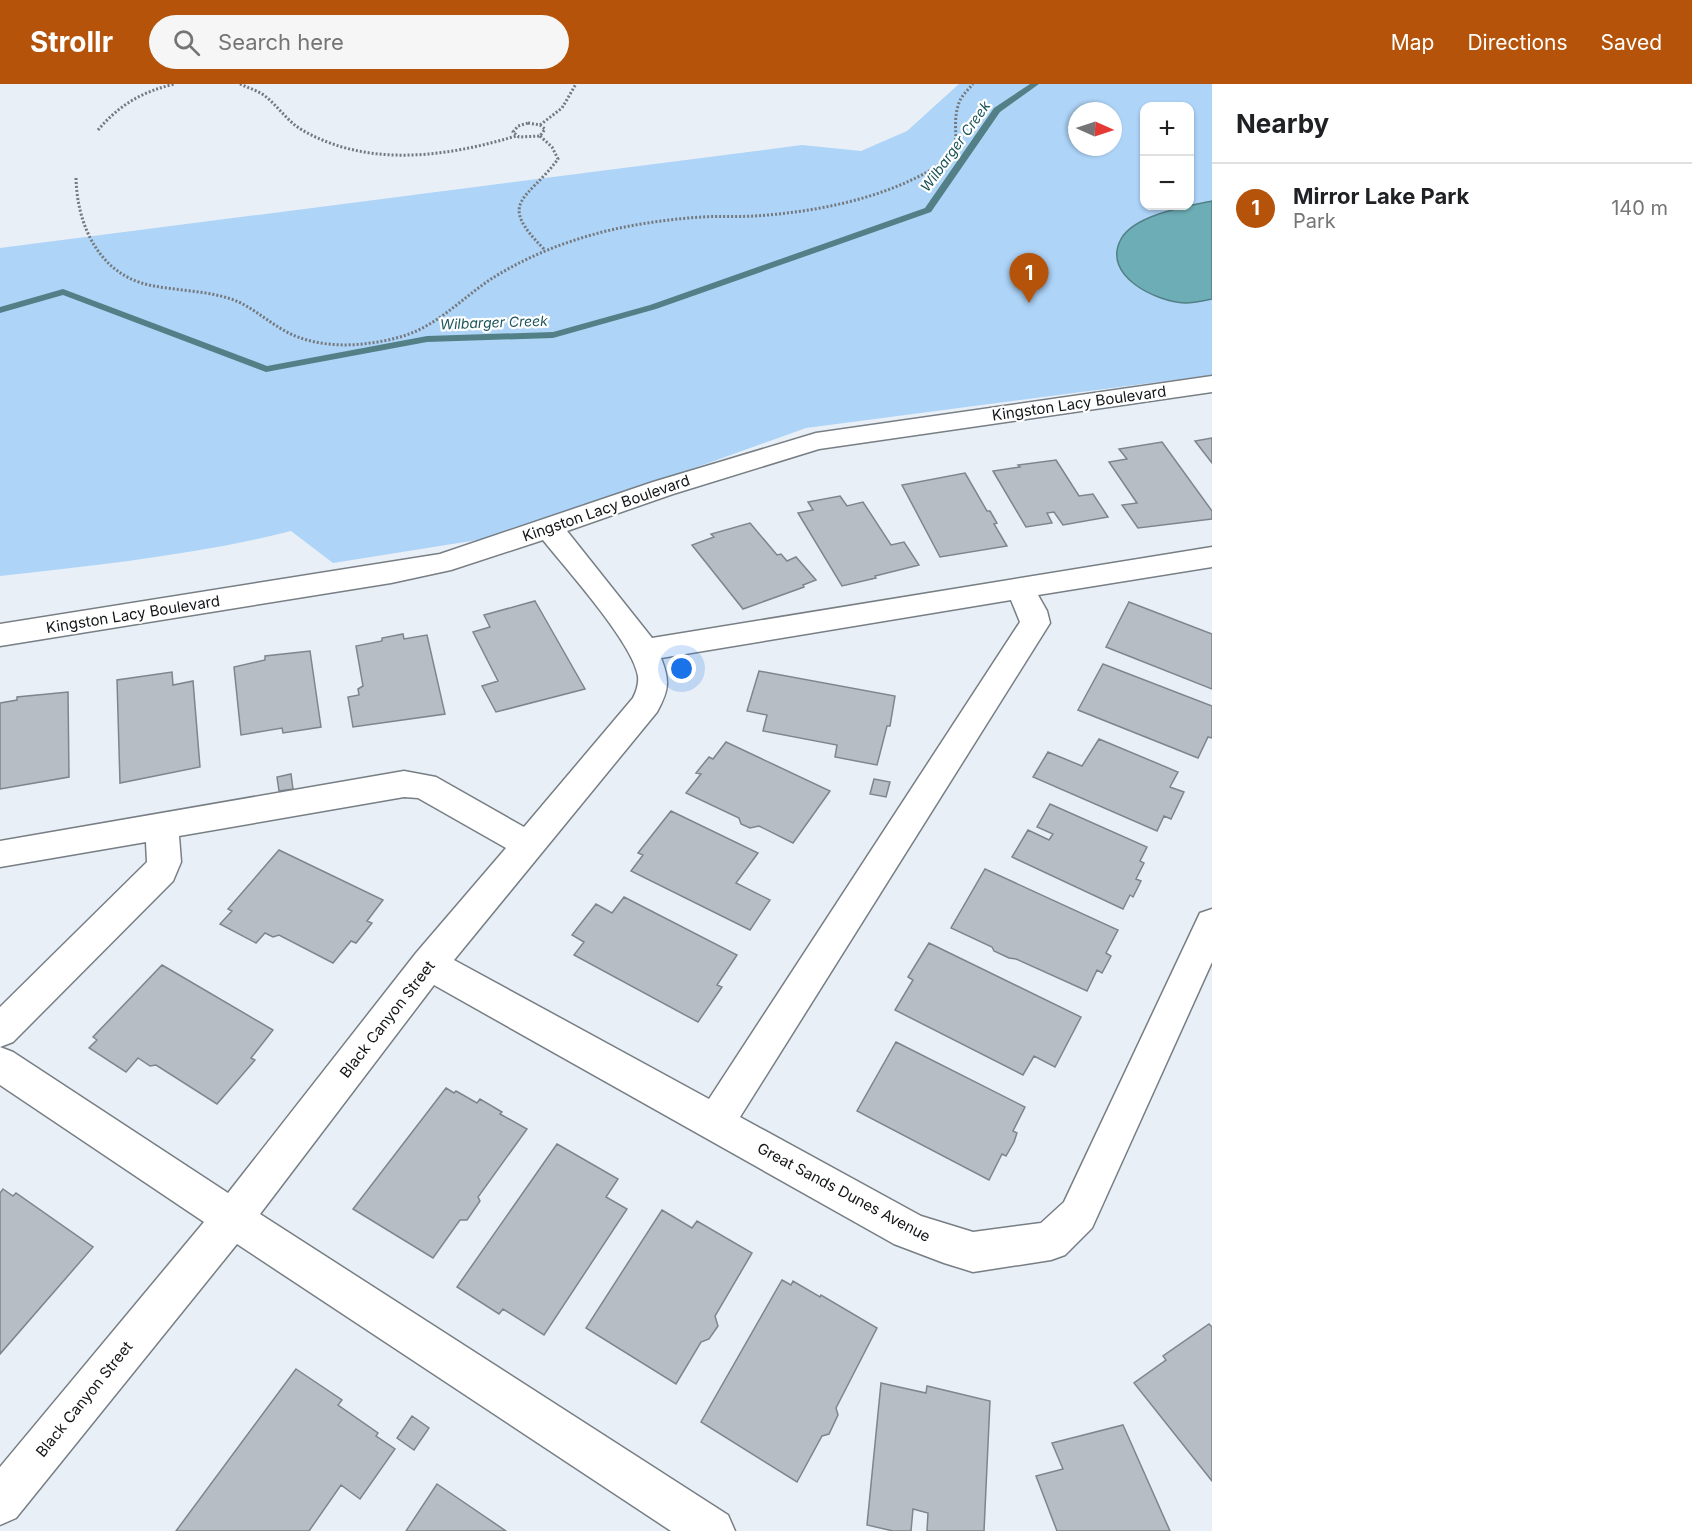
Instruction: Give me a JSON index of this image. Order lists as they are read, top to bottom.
{
  "streets": {
    "street": ["Kingston Lacy Boulevard", "Black Canyon Street", "Great Sands Dunes Avenue"]
  },
  "crossings": [
    ["Kingston Lacy Boulevard", "Black Canyon Street"],
    ["Black Canyon Street", "Great Sands Dunes Avenue"]
  ],
  "water": ["Wilbarger Creek"],
  "north": "right",
  "page": {
    "header": "Strollr",
    "search": "Search here",
    "nav": ["Map", "Directions", "Saved"],
    "heading": "Nearby",
    "map_buttons": ["+", "−"],
    "list": [
      {
        "mark": "1",
        "name": "Mirror Lake Park",
        "note": "Park",
        "value": "140 m"
      }
    ],
    "pins": "1"
  }
}
